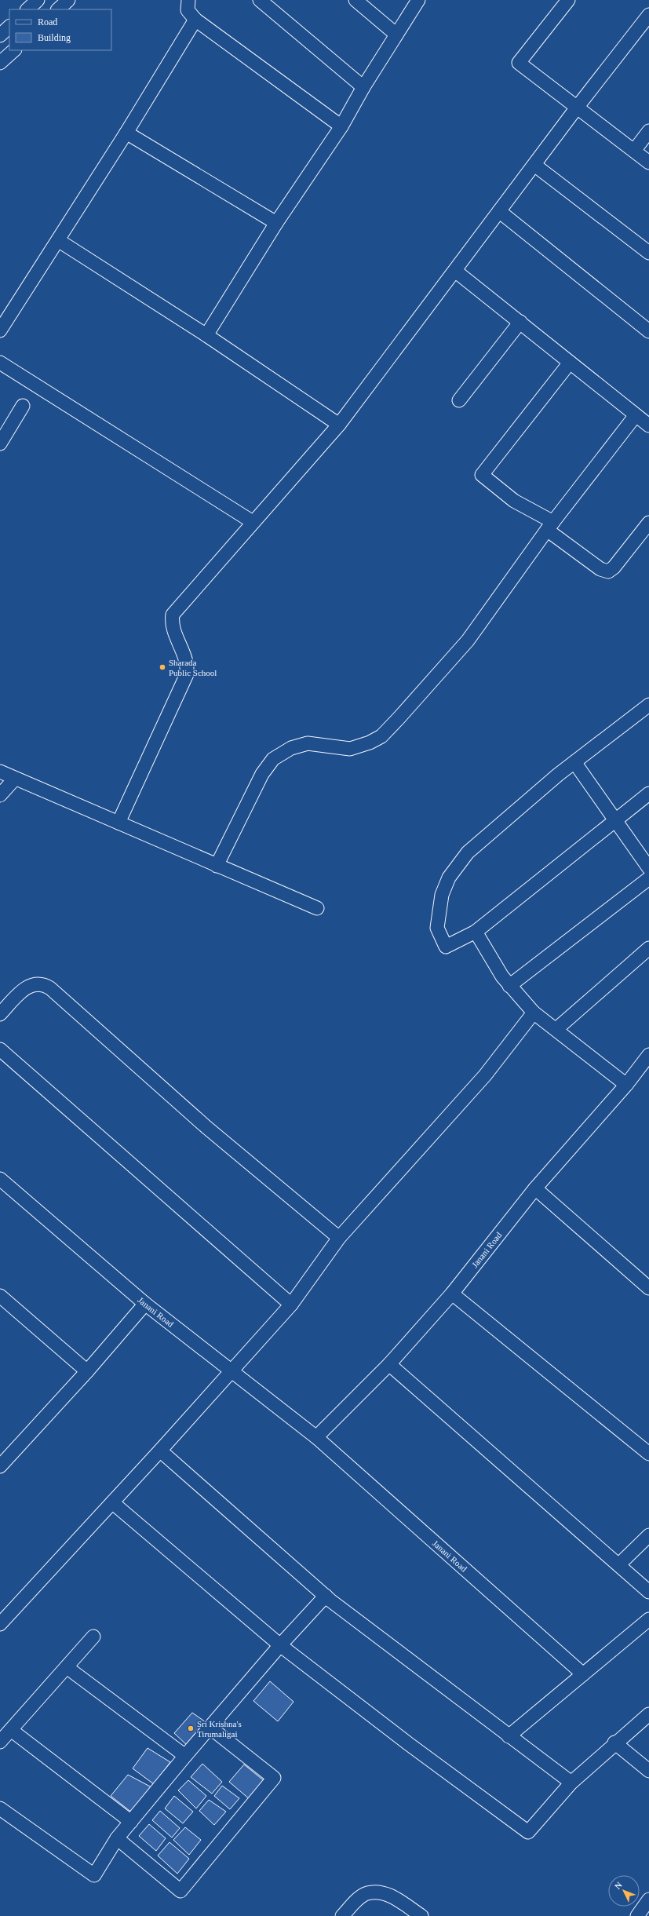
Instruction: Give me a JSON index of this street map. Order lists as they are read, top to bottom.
{
  "streets": {
    "street": ["Janani Road"]
  },
  "places": ["Sharada Public School", "Sri Krishna's Tirumaligai"],
  "legend": ["Road", "Building"],
  "north": "top left"
}
